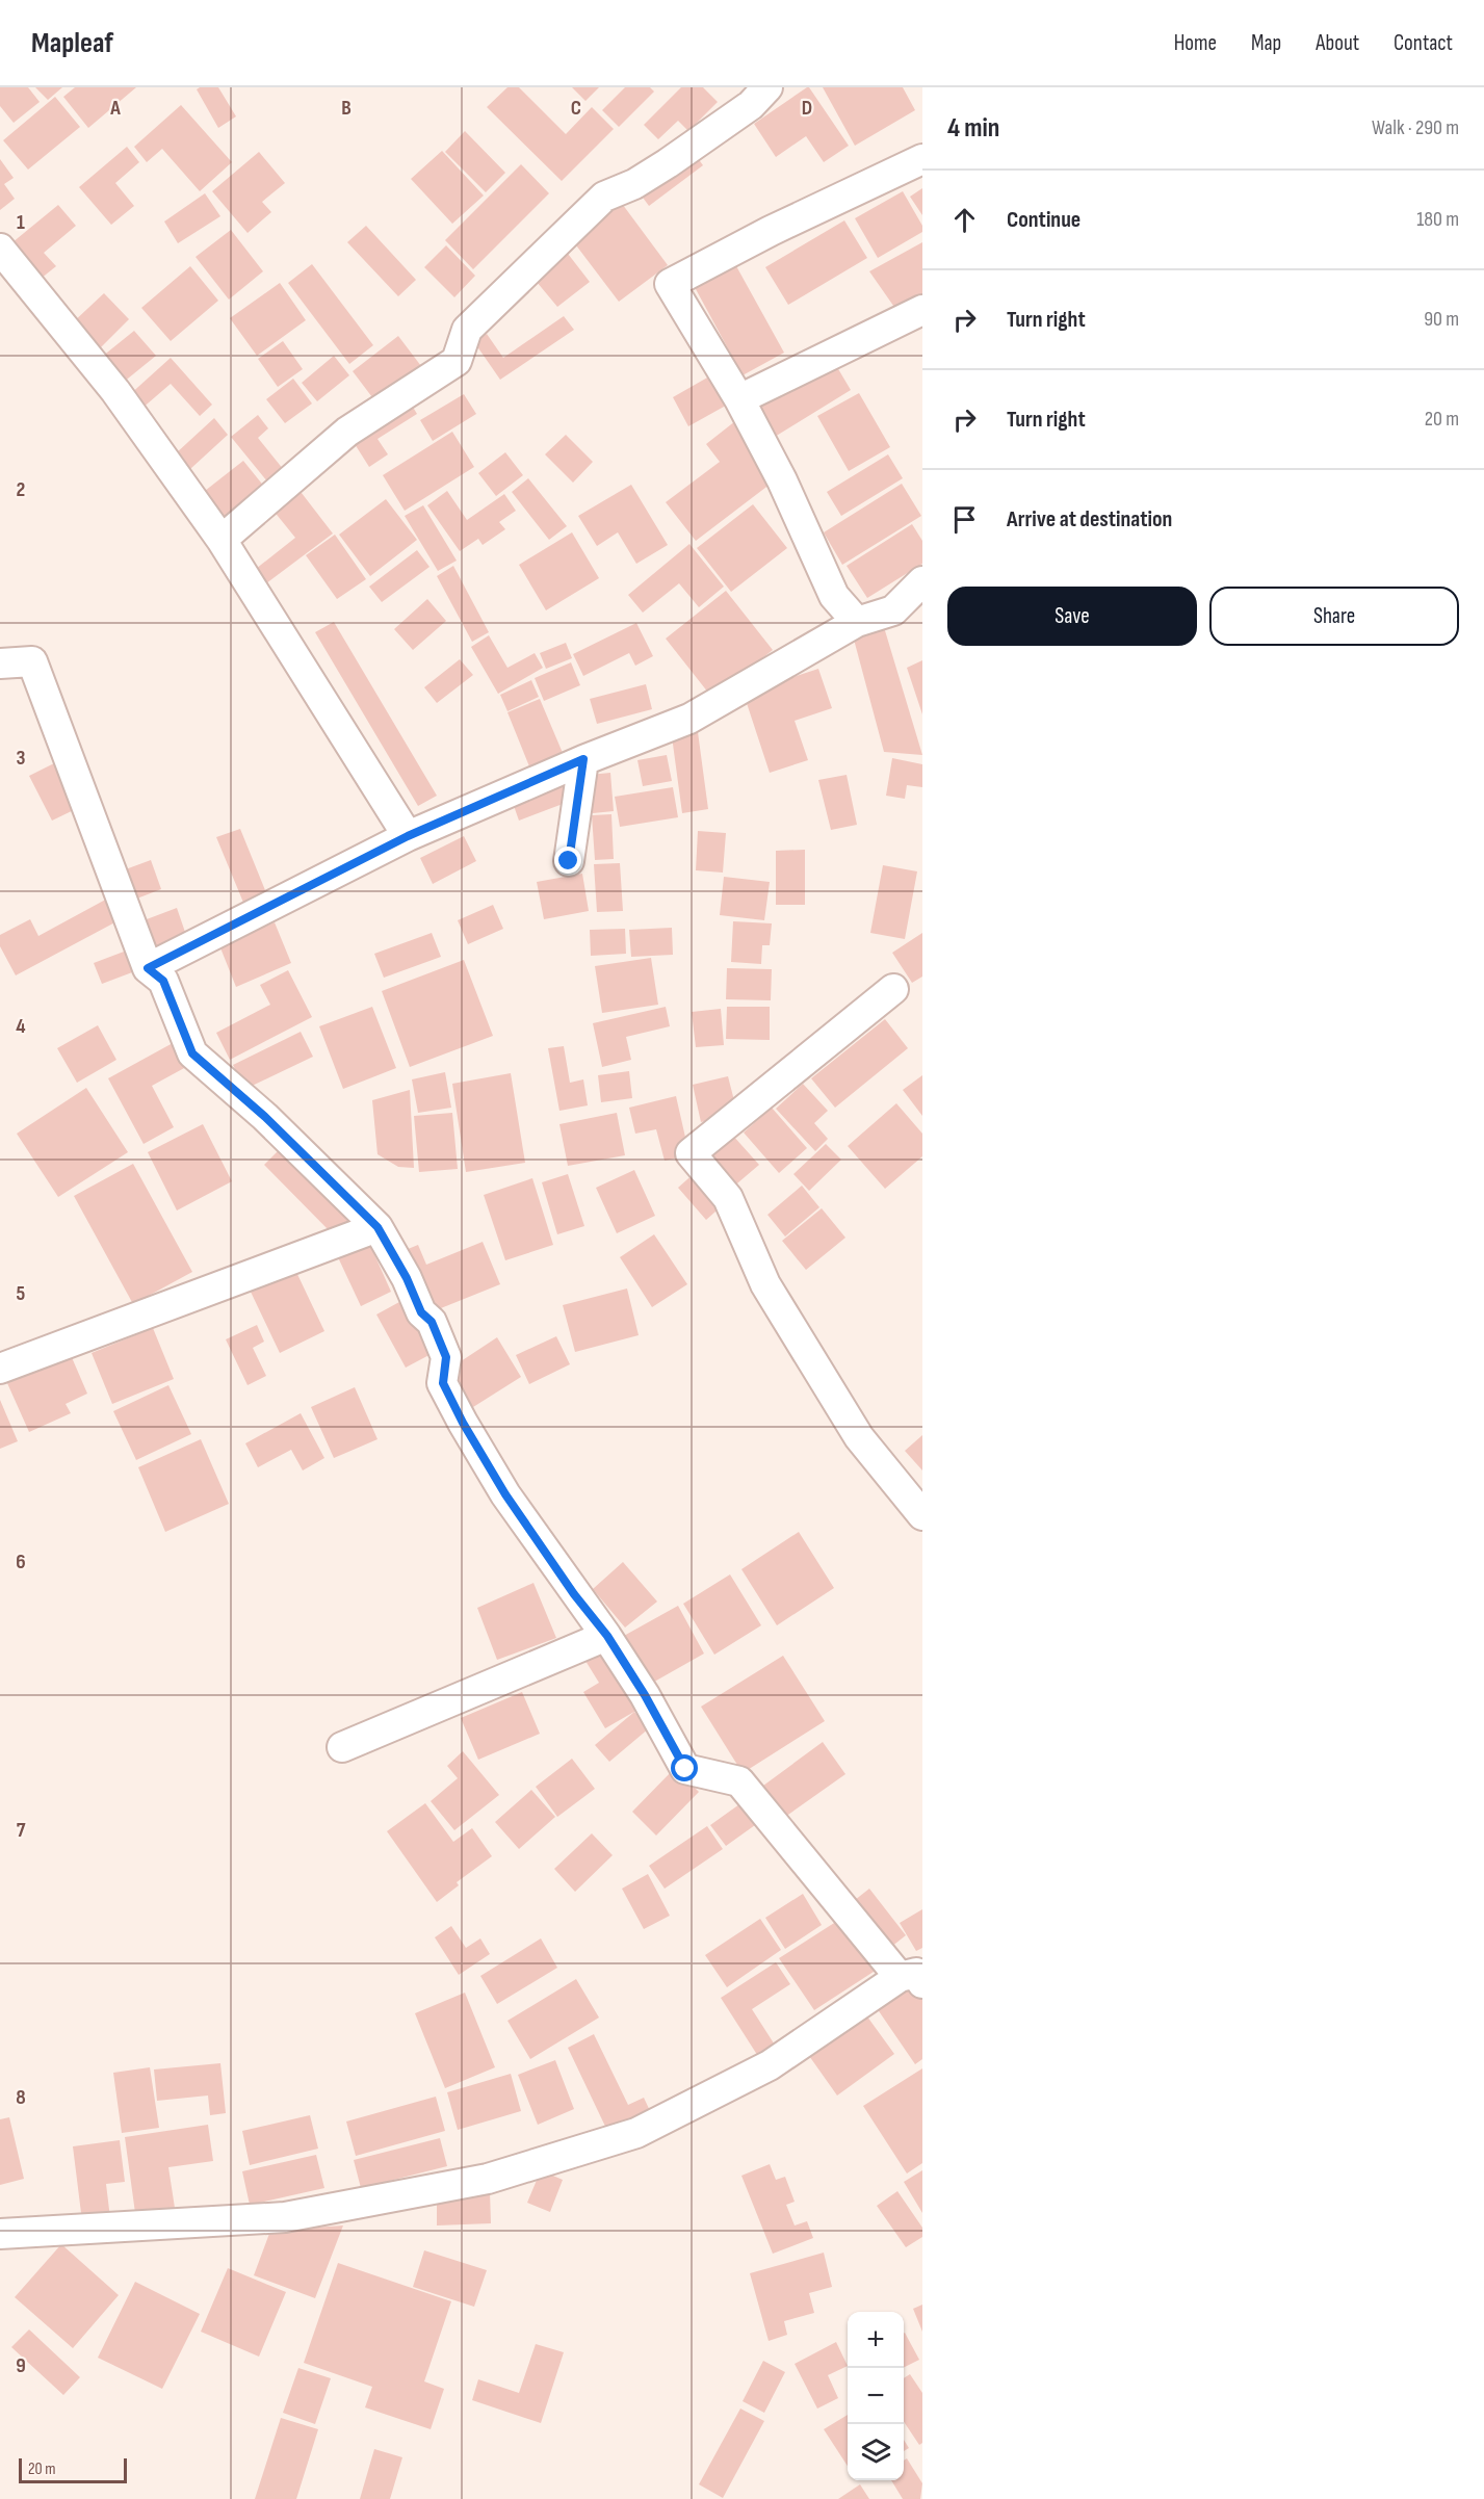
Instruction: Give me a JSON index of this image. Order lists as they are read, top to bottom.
{
  "scale_bar": "20 m",
  "page": {
    "header": "Mapleaf",
    "nav": [
      "Home",
      "Map",
      "About",
      "Contact"
    ],
    "heading": ["4 min", "Walk · 290 m"],
    "list": [
      ["Continue", "180 m"],
      ["Turn right", "90 m"],
      ["Turn right", "20 m"],
      "Arrive at destination"
    ],
    "buttons": ["Save", "Share"],
    "map_buttons": ["+", "−"],
    "scale": "20 m"
  },
  "grid": {
    "columns": [
      "A",
      "B",
      "C",
      "D"
    ],
    "rows": [
      "1",
      "2",
      "3",
      "4",
      "5",
      "6",
      "7",
      "8",
      "9"
    ]
  }
}
